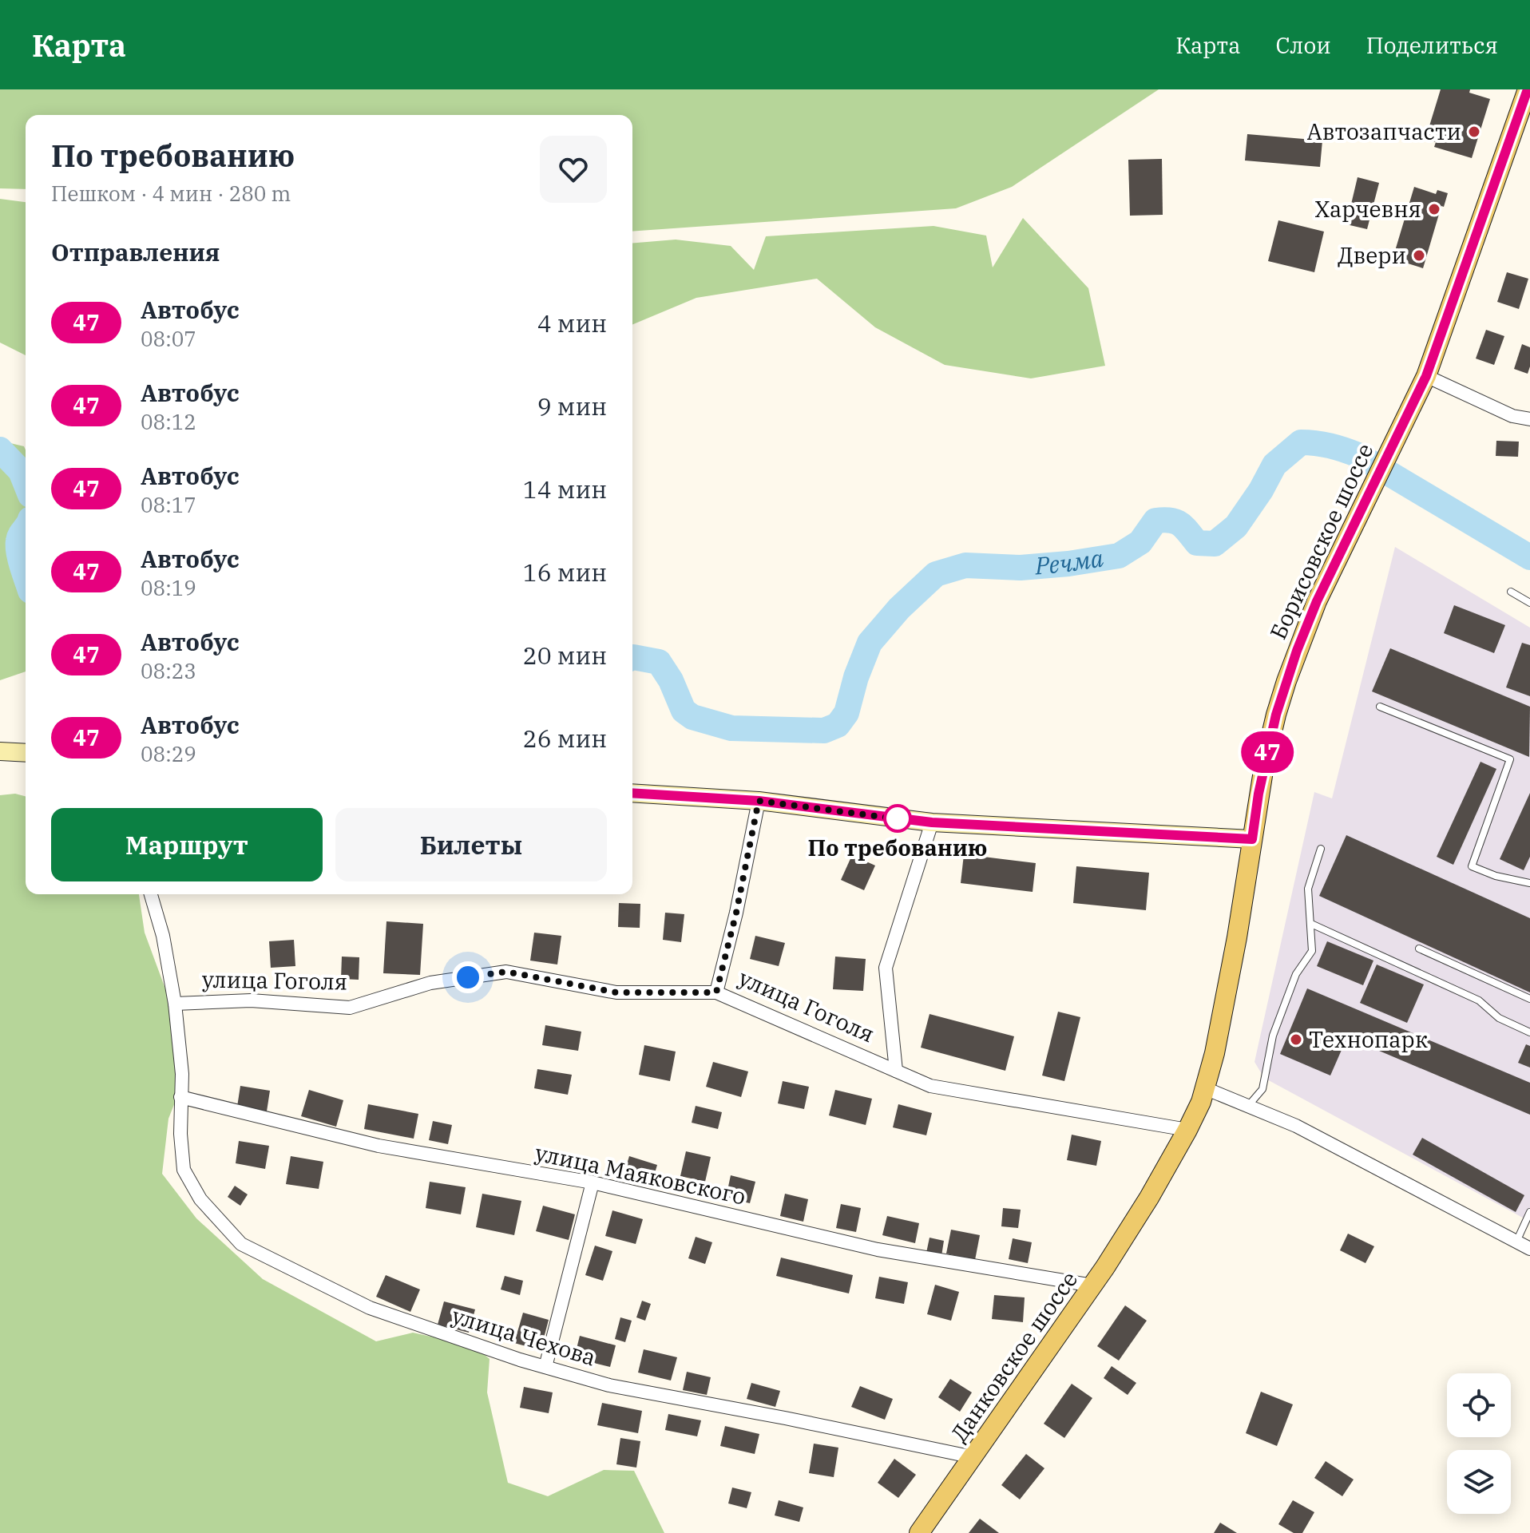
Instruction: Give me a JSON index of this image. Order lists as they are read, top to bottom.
{
  "streets": {
    "main road": ["Борисовское шоссе", "Данковское шоссе"],
    "street": ["улица Гоголя", "улица Маяковского", "улица Чехова"]
  },
  "crossings": [
    ["Борисовское шоссе", "улица Гоголя"],
    ["Борисовское шоссе", "Данковское шоссе"],
    ["улица Гоголя", "улица Чехова"],
    ["улица Маяковского", "улица Чехова"],
    ["улица Маяковского", "Данковское шоссе"],
    ["улица Чехова", "Данковское шоссе"]
  ],
  "water": ["Речма"],
  "places": [
    "Автозапчасти",
    "Харчевня",
    "Двери",
    "По требованию",
    "Технопарк"
  ],
  "lines": ["bus line 47"],
  "page": {
    "header": "Карта",
    "nav": ["Карта", "Слои", "Поделиться"],
    "on_map": "47",
    "heading": [
      ["По требованию", "Пешком · 4 мин · 280 m"],
      "Отправления"
    ],
    "list": [
      {
        "mark": "47",
        "name": "Автобус",
        "note": "08:07",
        "value": "4 мин"
      },
      {
        "mark": "47",
        "name": "Автобус",
        "note": "08:12",
        "value": "9 мин"
      },
      {
        "mark": "47",
        "name": "Автобус",
        "note": "08:17",
        "value": "14 мин"
      },
      {
        "mark": "47",
        "name": "Автобус",
        "note": "08:19",
        "value": "16 мин"
      },
      {
        "mark": "47",
        "name": "Автобус",
        "note": "08:23",
        "value": "20 мин"
      },
      {
        "mark": "47",
        "name": "Автобус",
        "note": "08:29",
        "value": "26 мин"
      }
    ],
    "buttons": ["Маршрут", "Билеты"]
  }
}
